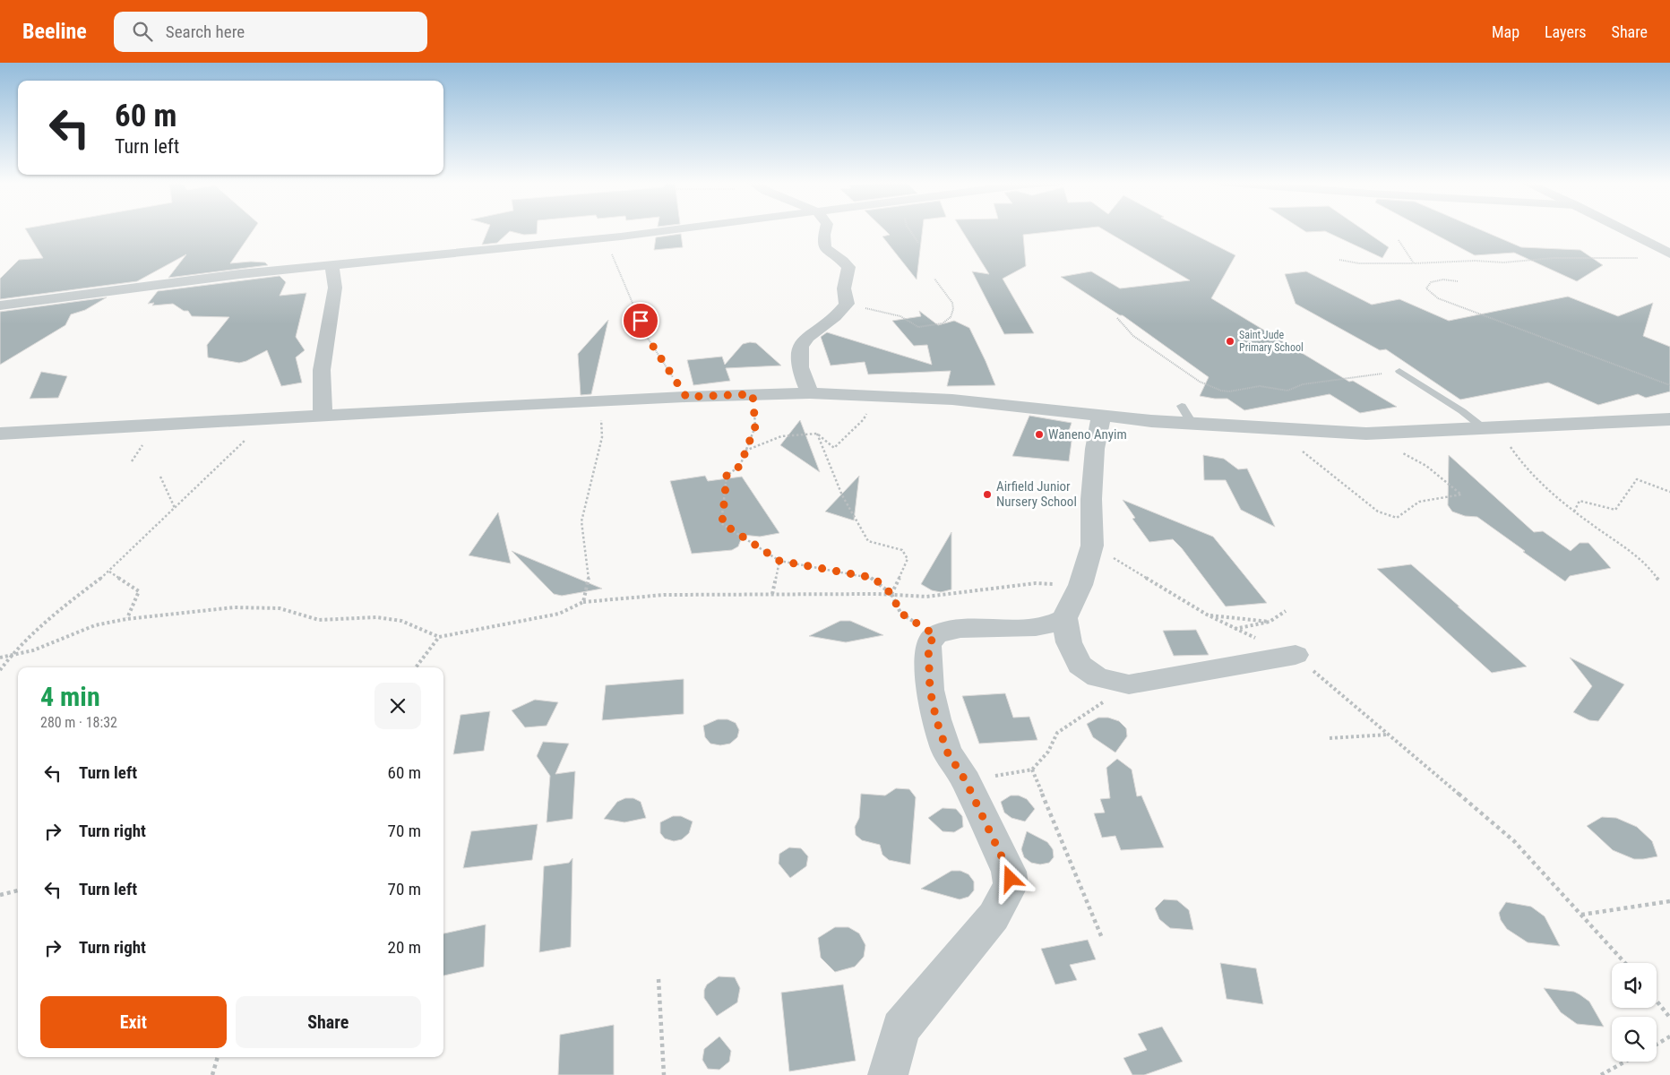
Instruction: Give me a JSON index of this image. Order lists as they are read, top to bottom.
{
  "places": ["Saint Jude Primary School", "Waneno Anyim", "Airfield Junior Nursery School"],
  "page": {
    "header": "Beeline",
    "search": "Search here",
    "nav": ["Map", "Layers", "Share"],
    "turn": ["60 m", "Turn left"],
    "heading": ["4 min", "280 m · 18:32"],
    "list": [
      {
        "name": "Turn left",
        "value": "60 m"
      },
      {
        "name": "Turn right",
        "value": "70 m"
      },
      {
        "name": "Turn left",
        "value": "70 m"
      },
      {
        "name": "Turn right",
        "value": "20 m"
      }
    ],
    "buttons": ["Exit", "Share"]
  }
}
